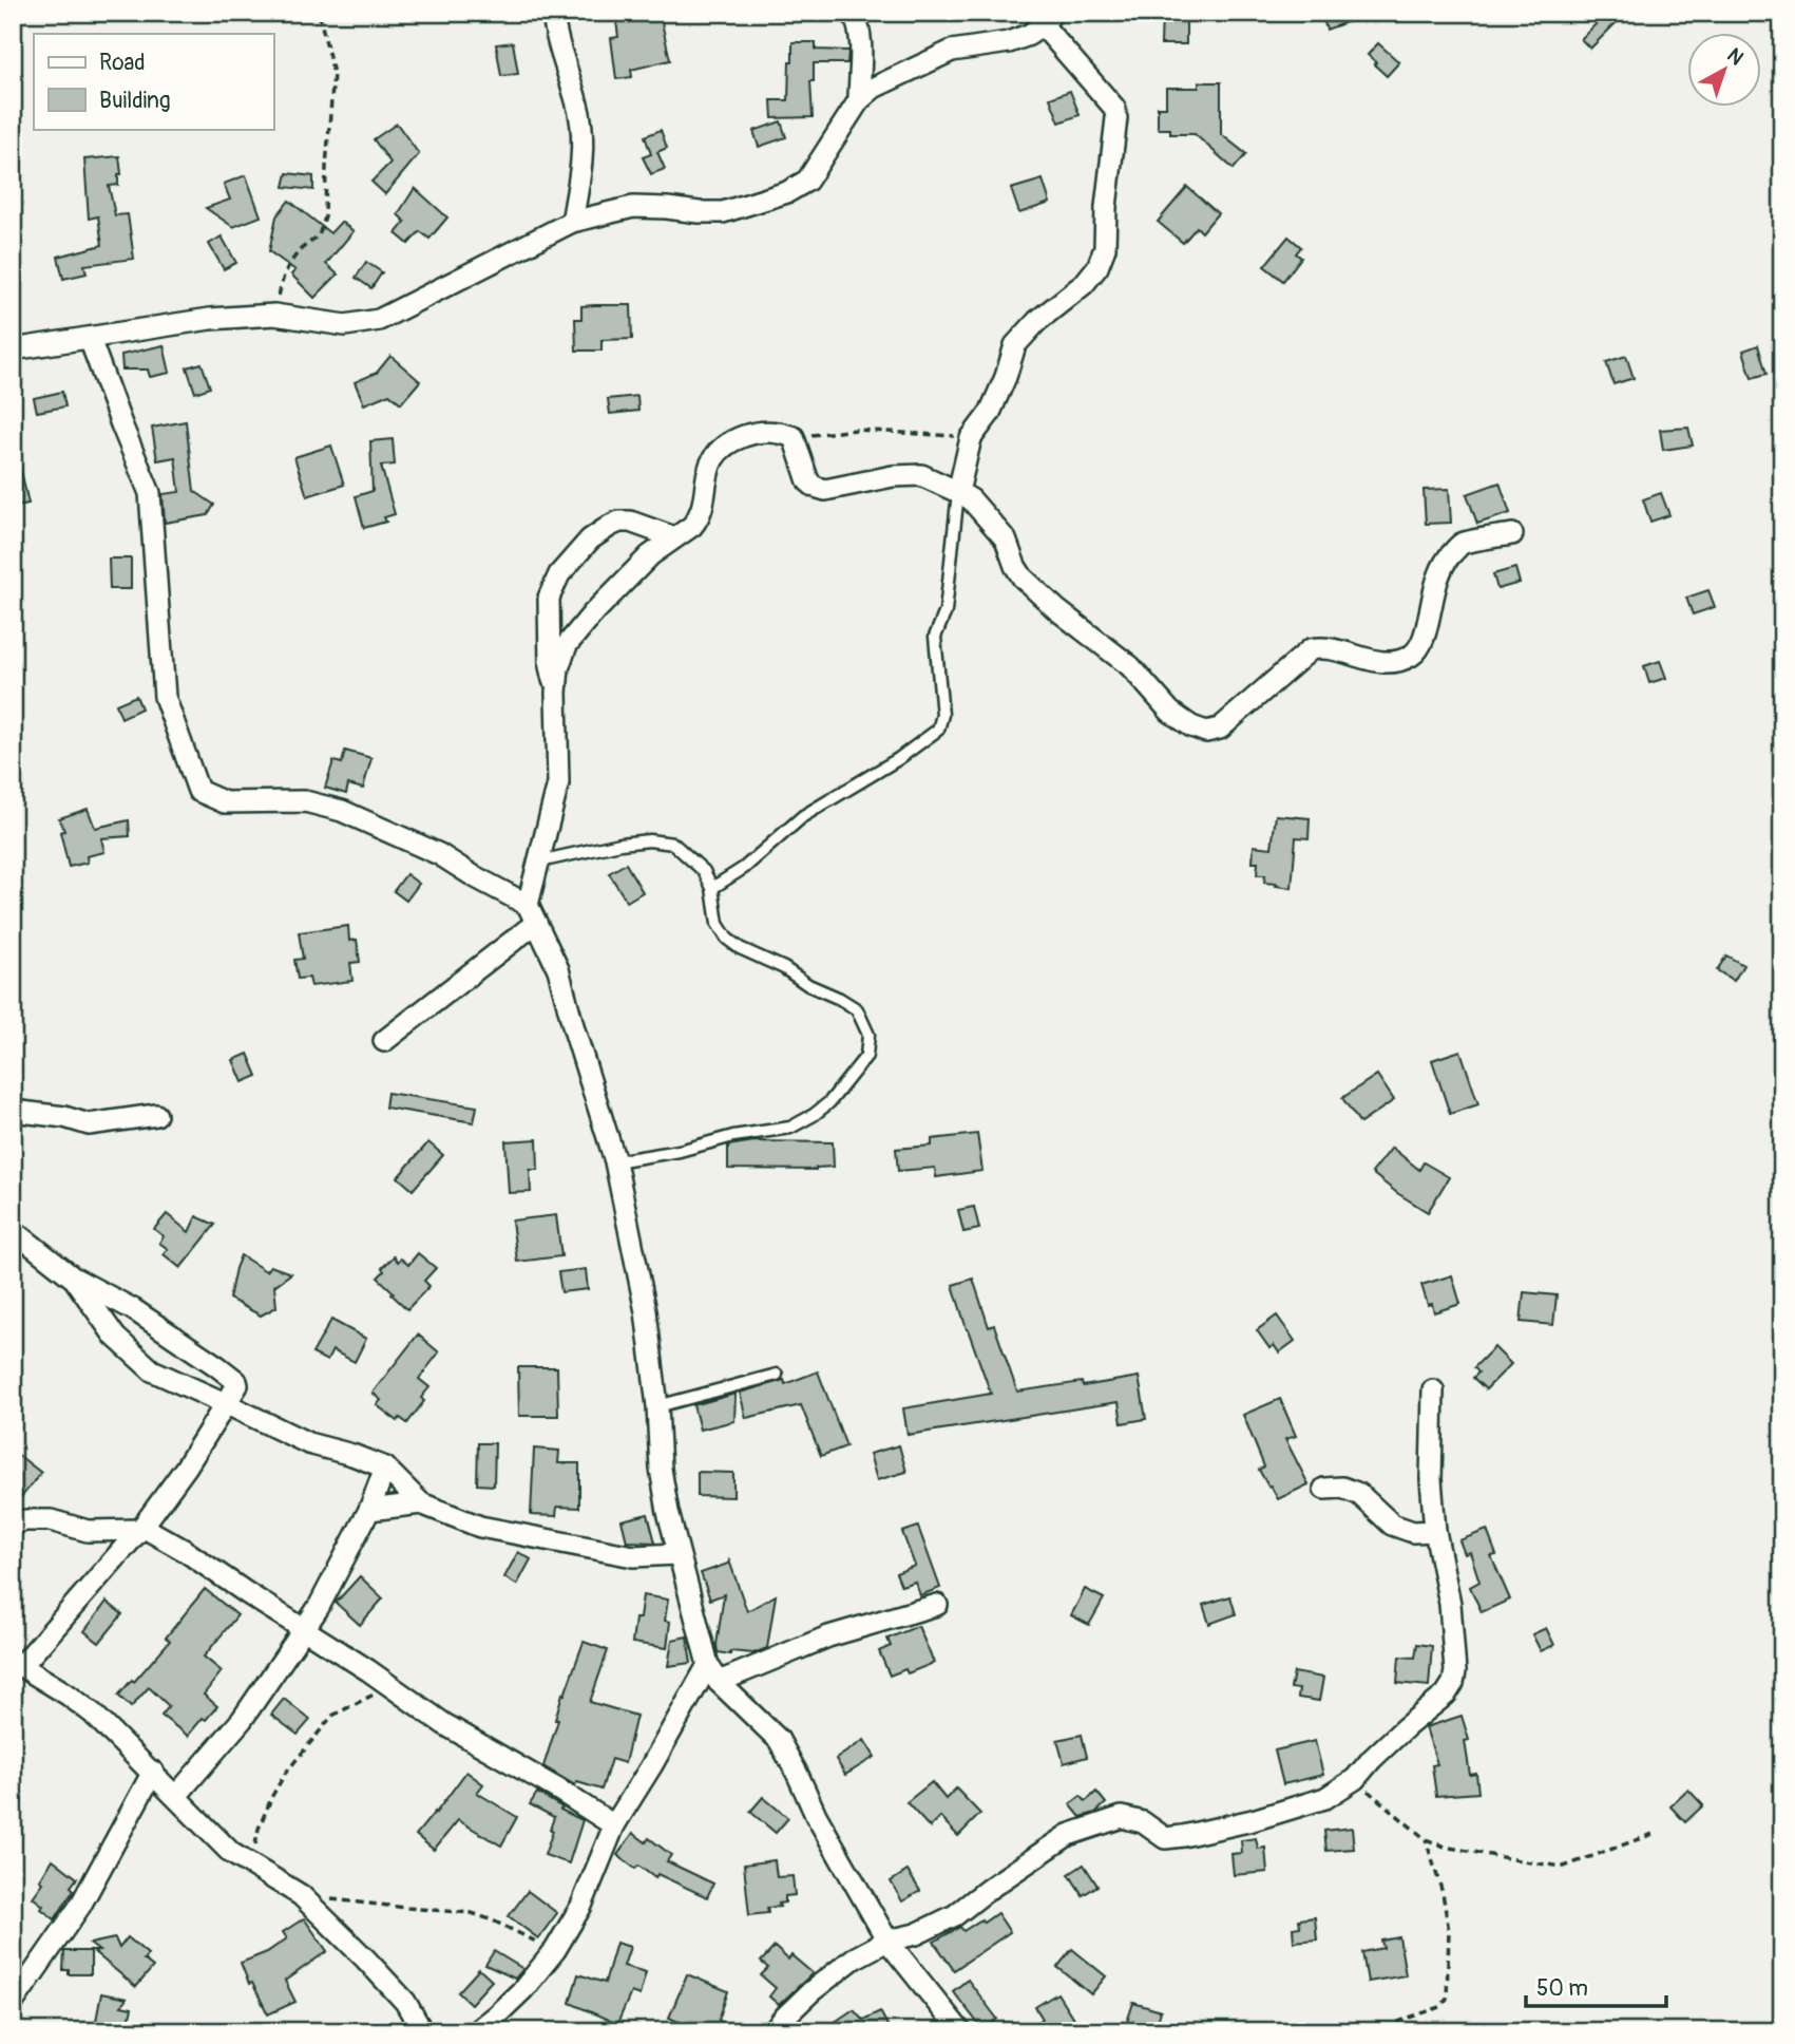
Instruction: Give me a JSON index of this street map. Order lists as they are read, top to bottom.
{
  "legend": ["Road", "Building"],
  "scale_bar": "50 m",
  "north": "top right"
}
